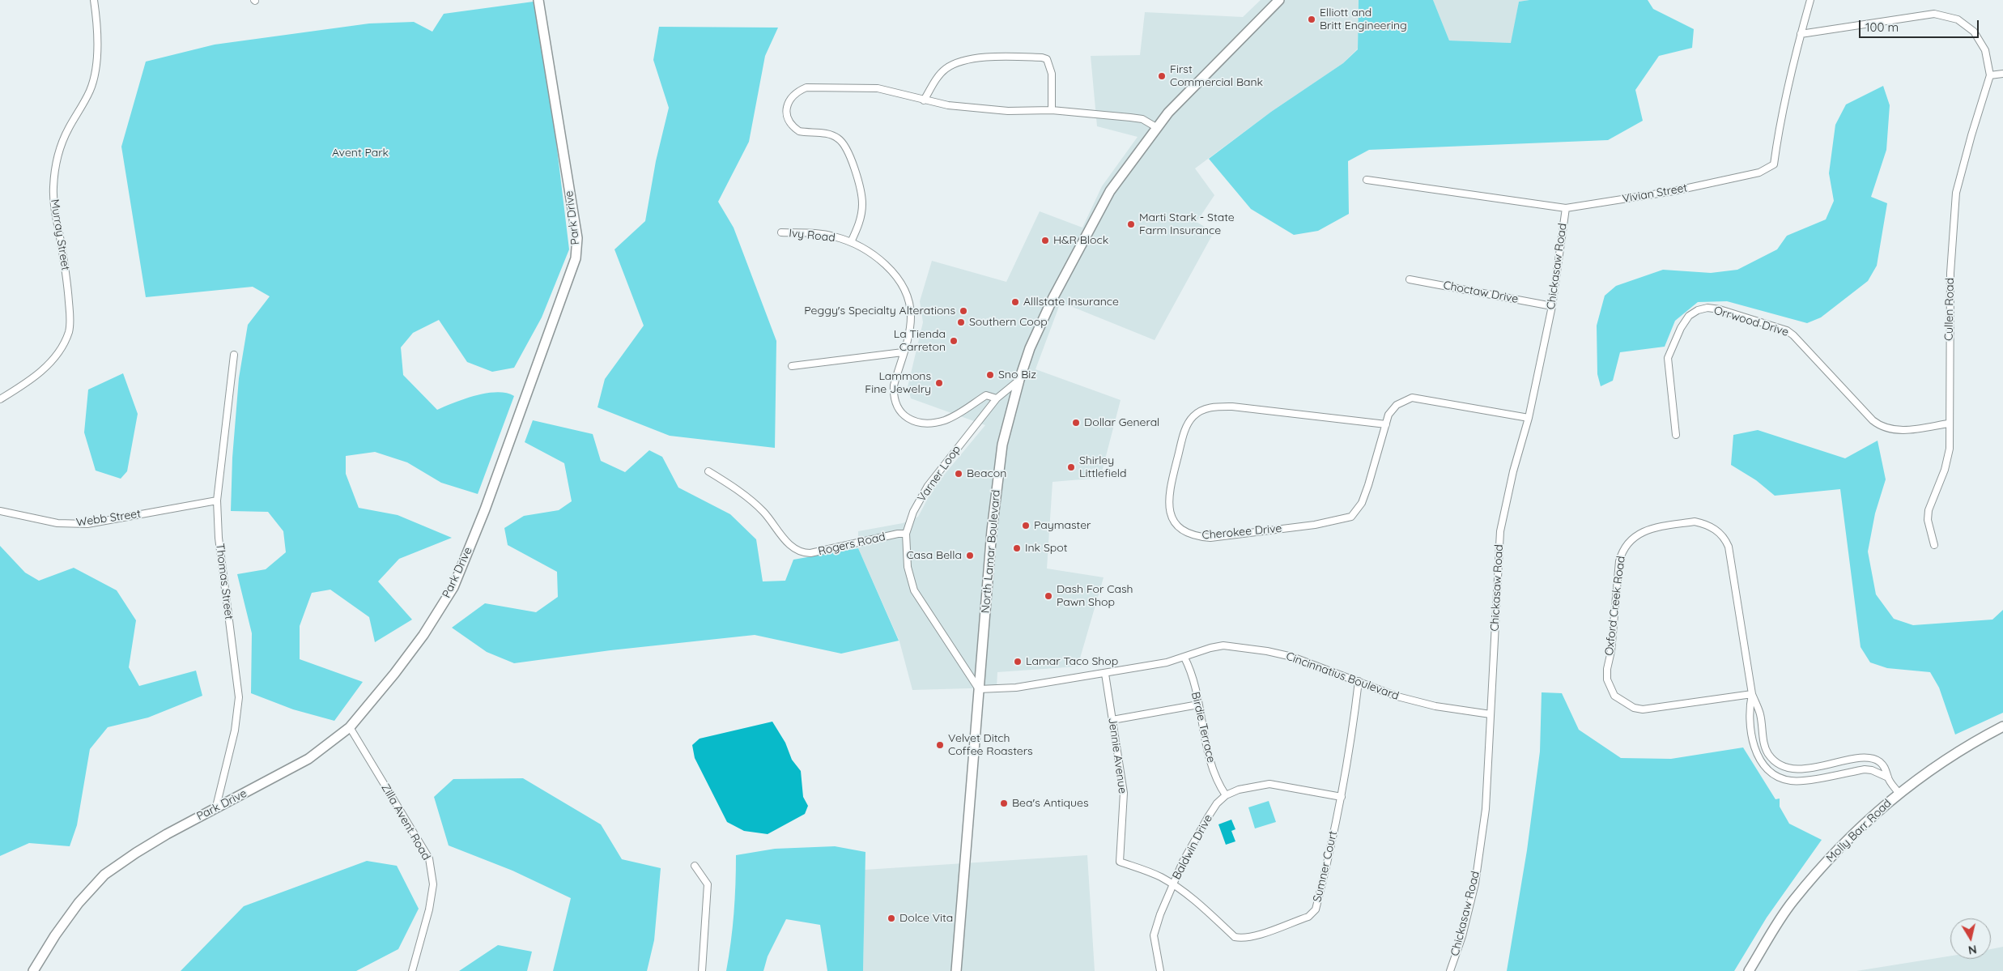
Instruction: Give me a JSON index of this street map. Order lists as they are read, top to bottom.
{
  "streets": {
    "street": [
      "Vivian Street",
      "Park Drive",
      "Murray Street",
      "Ivy Road",
      "Chickasaw Road",
      "Choctaw Drive",
      "Cullen Road",
      "Orrwood Drive",
      "Varner Loop",
      "Webb Street",
      "Cherokee Drive",
      "Rogers Road",
      "North Lamar Boulevard",
      "Thomas Street",
      "Oxford Creek Road",
      "Cincinnatius Boulevard",
      "Birdie Terrace",
      "Jennie Avenue",
      "Zilla Avent Road",
      "Molly Barr Road",
      "Baldwin Drive",
      "Sumner Court"
    ]
  },
  "crossings": [
    ["Vivian Street", "Chickasaw Road"],
    ["Park Drive", "Thomas Street"],
    ["Park Drive", "Zilla Avent Road"],
    ["Ivy Road", "Varner Loop"],
    ["Chickasaw Road", "Choctaw Drive"],
    ["Chickasaw Road", "Cherokee Drive"],
    ["Chickasaw Road", "Cincinnatius Boulevard"],
    ["Cullen Road", "Orrwood Drive"],
    ["Varner Loop", "Rogers Road"],
    ["Varner Loop", "North Lamar Boulevard"],
    ["Varner Loop", "Cincinnatius Boulevard"],
    ["Webb Street", "Thomas Street"],
    ["North Lamar Boulevard", "Cincinnatius Boulevard"],
    ["Oxford Creek Road", "Molly Barr Road"],
    ["Cincinnatius Boulevard", "Birdie Terrace"],
    ["Cincinnatius Boulevard", "Jennie Avenue"],
    ["Cincinnatius Boulevard", "Sumner Court"],
    ["Birdie Terrace", "Baldwin Drive"],
    ["Jennie Avenue", "Sumner Court"],
    ["Baldwin Drive", "Sumner Court"]
  ],
  "parks": ["Avent Park"],
  "places": [
    "Elliott and Britt Engineering",
    "First Commercial Bank",
    "Marti Stark - State Farm Insurance",
    "H&R Block",
    "Alllstate Insurance",
    "Peggy's Specialty Alterations",
    "Southern Coop",
    "La Tienda Carreton",
    "Sno Biz",
    "Lammons Fine Jewelry",
    "Dollar General",
    "Shirley Littlefield",
    "Beacon",
    "Paymaster",
    "Ink Spot",
    "Casa Bella",
    "Dash For Cash Pawn Shop",
    "Lamar Taco Shop",
    "Velvet Ditch Coffee Roasters",
    "Bea's Antiques",
    "Dolce Vita"
  ],
  "scale_bar": "100 m",
  "north": "bottom"
}
